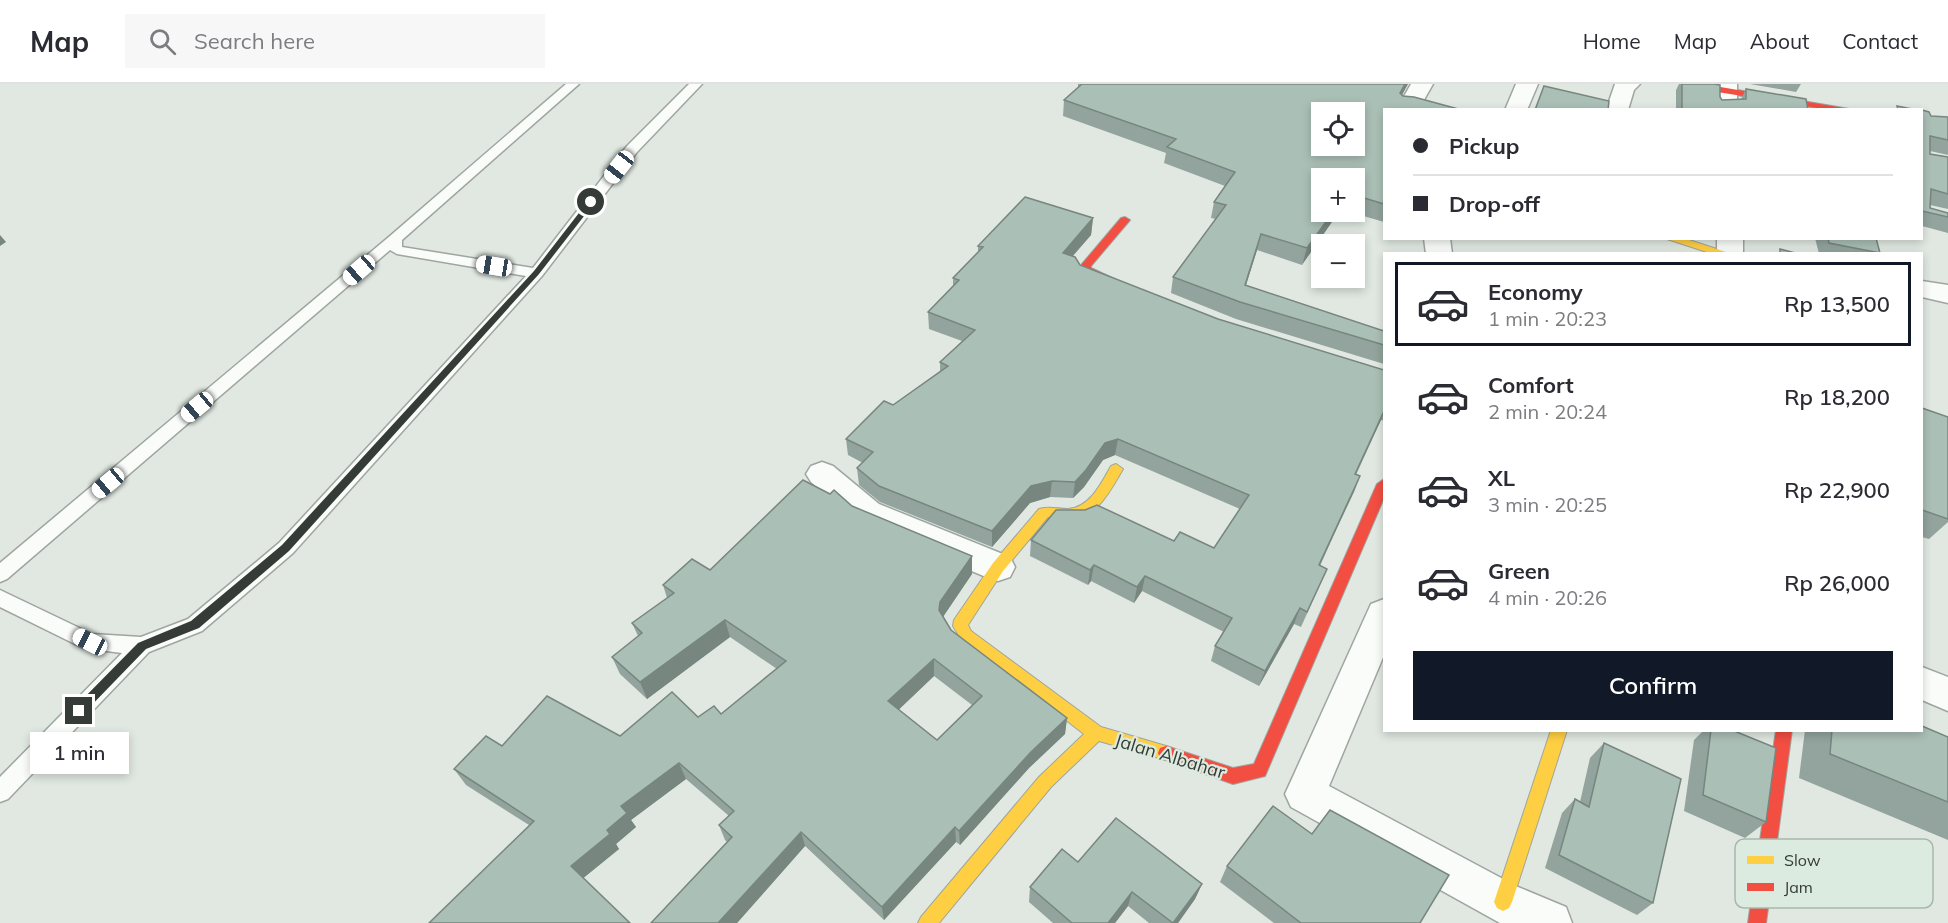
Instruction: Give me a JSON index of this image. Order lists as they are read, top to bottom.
{
  "streets": {
    "street": ["Jalan Albahar"]
  },
  "legend": ["Slow", "Jam"],
  "page": {
    "header": "Map",
    "search": "Search here",
    "nav": [
      "Home",
      "Map",
      "About",
      "Contact"
    ],
    "map_buttons": ["+", "−"],
    "banner": ["Pickup", "Drop-off"],
    "list": [
      {
        "name": "Economy",
        "note": "1 min · 20:23",
        "value": "Rp 13,500"
      },
      {
        "name": "Comfort",
        "note": "2 min · 20:24",
        "value": "Rp 18,200"
      },
      {
        "name": "XL",
        "note": "3 min · 20:25",
        "value": "Rp 22,900"
      },
      {
        "name": "Green",
        "note": "4 min · 20:26",
        "value": "Rp 26,000"
      }
    ],
    "buttons": "Confirm",
    "bubble": "1 min"
  }
}
